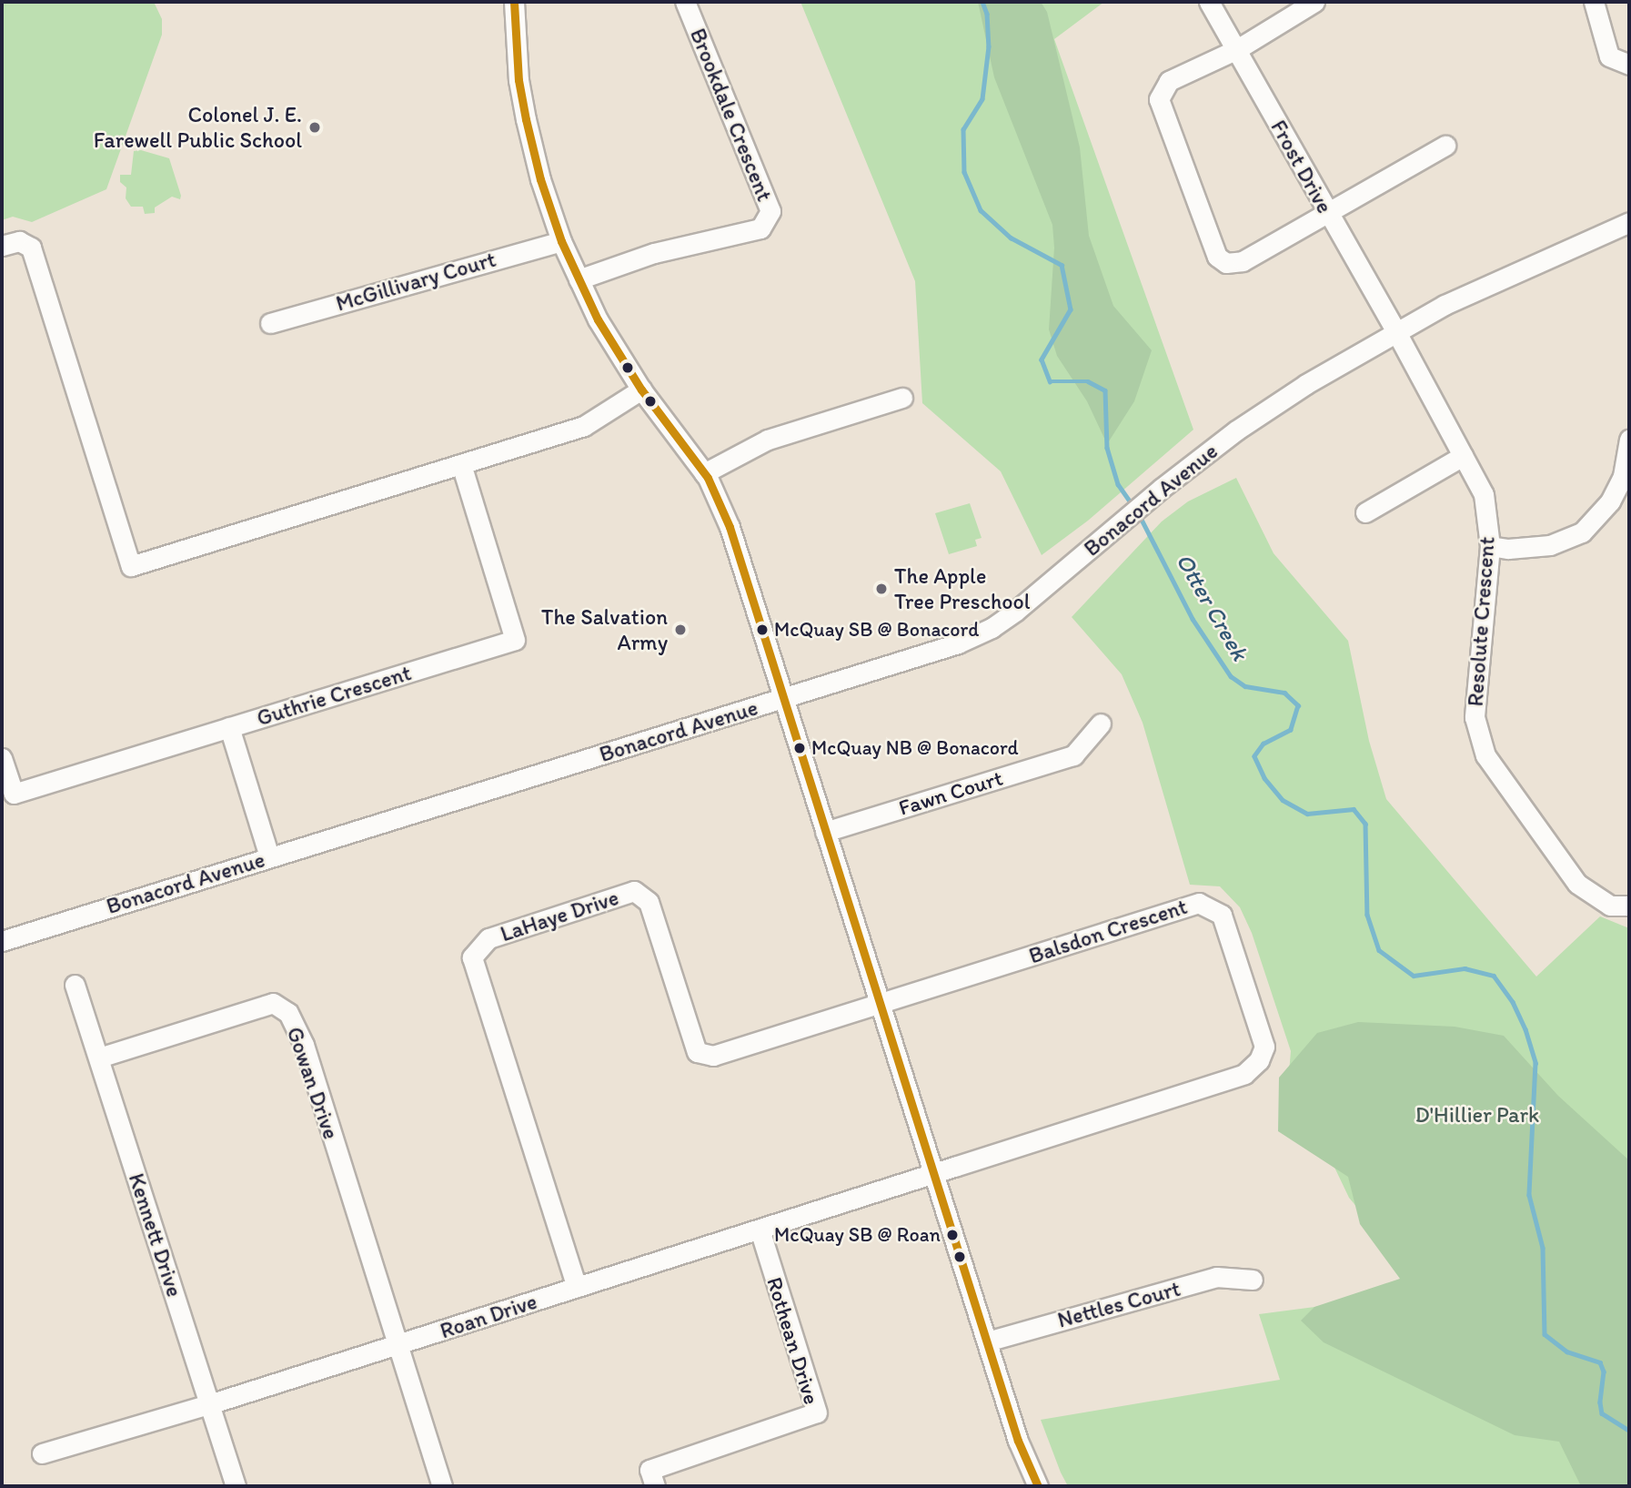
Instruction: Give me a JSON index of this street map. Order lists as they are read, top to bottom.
{
  "streets": {
    "street": [
      "Brookdale Crescent",
      "Frost Drive",
      "McGillivary Court",
      "Bonacord Avenue",
      "Resolute Crescent",
      "Guthrie Crescent",
      "Fawn Court",
      "LaHaye Drive",
      "Balsdon Crescent",
      "Gowan Drive",
      "Kennett Drive",
      "Nettles Court",
      "Roan Drive",
      "Rothean Drive"
    ]
  },
  "crossings": [
    ["Frost Drive", "Bonacord Avenue"],
    ["Frost Drive", "Resolute Crescent"],
    ["Bonacord Avenue", "Resolute Crescent"],
    ["LaHaye Drive", "Balsdon Crescent"],
    ["LaHaye Drive", "Roan Drive"],
    ["Balsdon Crescent", "Roan Drive"],
    ["Gowan Drive", "Kennett Drive"],
    ["Gowan Drive", "Roan Drive"],
    ["Kennett Drive", "Roan Drive"],
    ["Roan Drive", "Rothean Drive"]
  ],
  "water": ["Otter Creek"],
  "parks": ["D'Hillier Park"],
  "places": [
    "Colonel J. E. Farewell Public School",
    "The Apple Tree Preschool",
    "The Salvation Army",
    "McQuay SB @ Bonacord",
    "McQuay NB @ Bonacord",
    "McQuay SB @ Roan"
  ]
}
